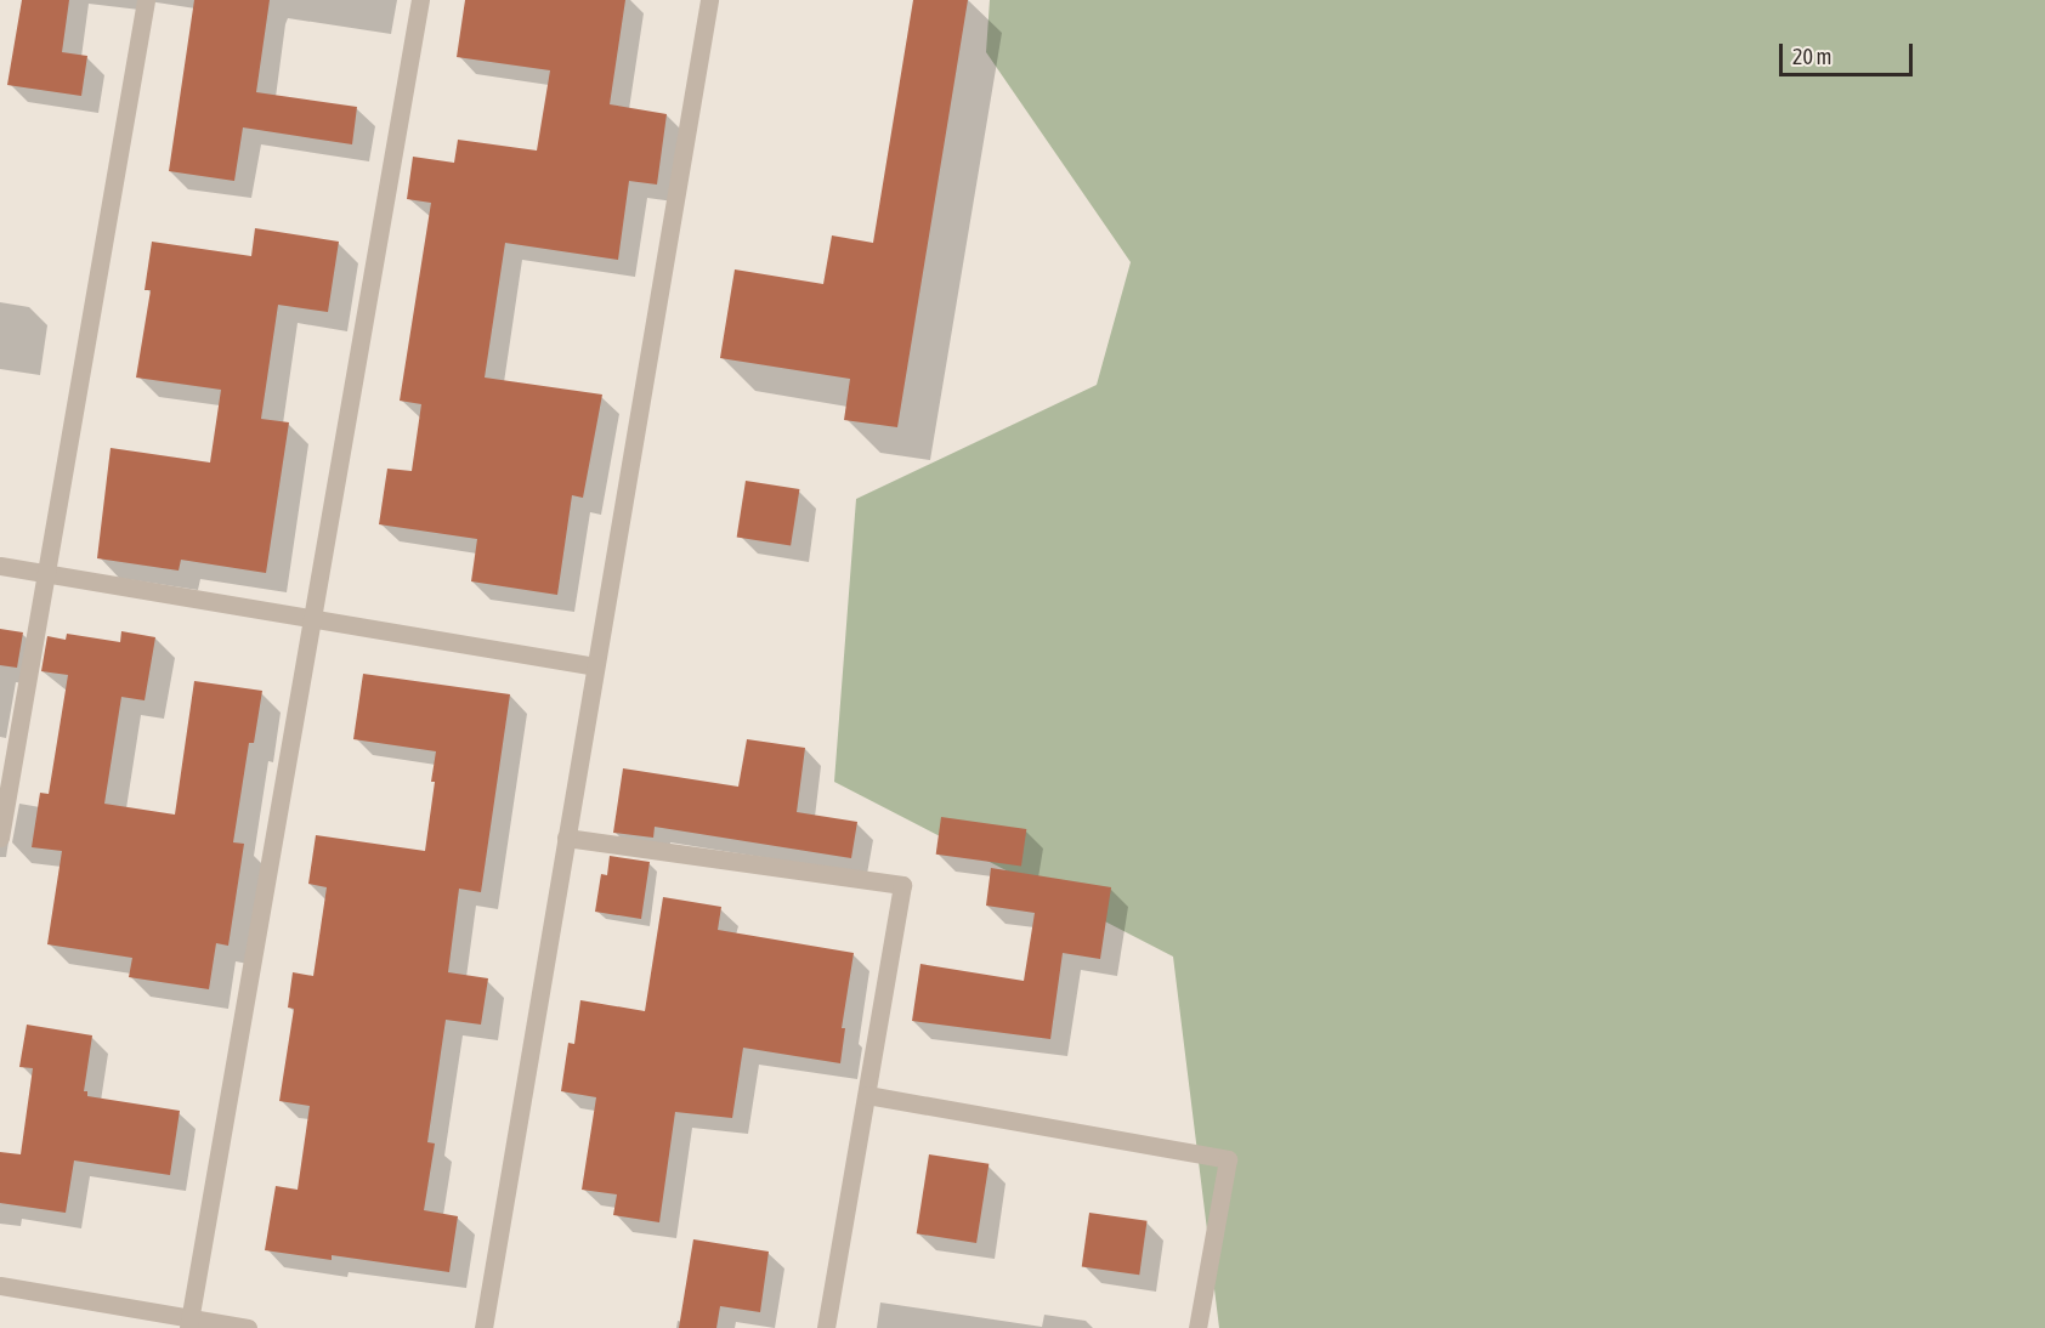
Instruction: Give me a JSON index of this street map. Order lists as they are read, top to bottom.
{
  "scale_bar": "20 m"
}
